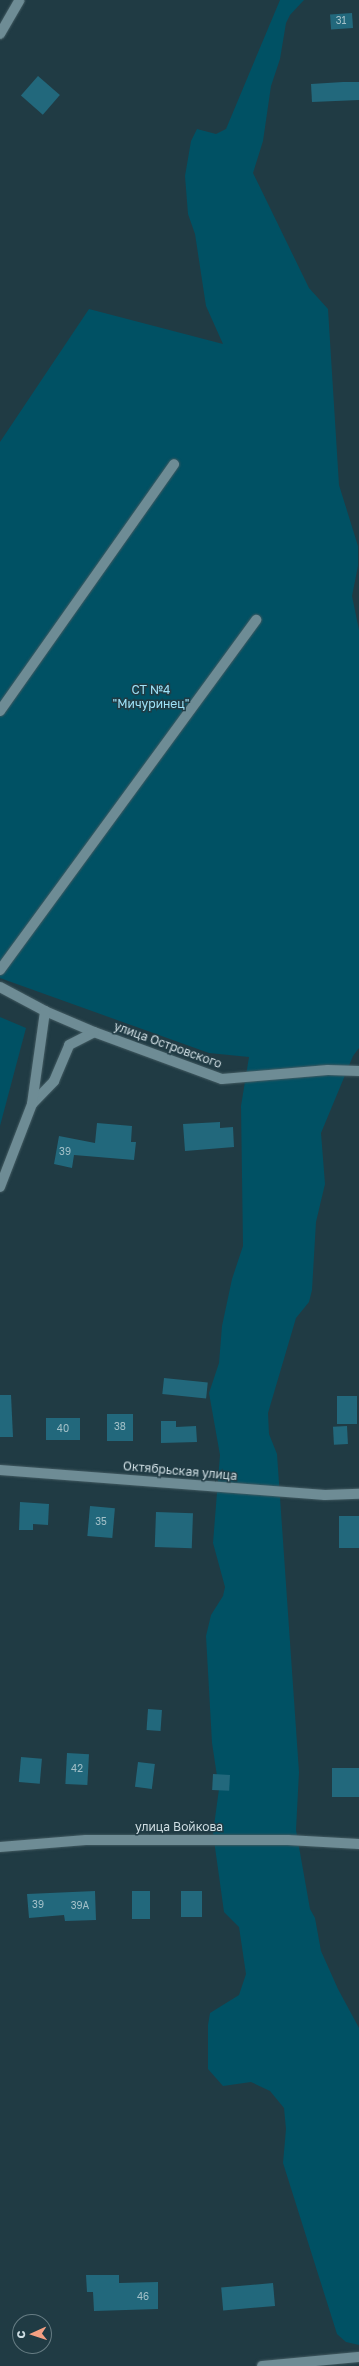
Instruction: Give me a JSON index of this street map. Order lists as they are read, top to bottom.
{
  "streets": {
    "street": ["улица Островского", "Октябрьская улица", "улица Войкова"]
  },
  "parks": ["СТ №4 \"Мичуринец\""],
  "house_numbers": [
    "31",
    "39",
    "38",
    "40",
    "35",
    "42",
    "39",
    "39А",
    "46"
  ],
  "north": "left"
}
